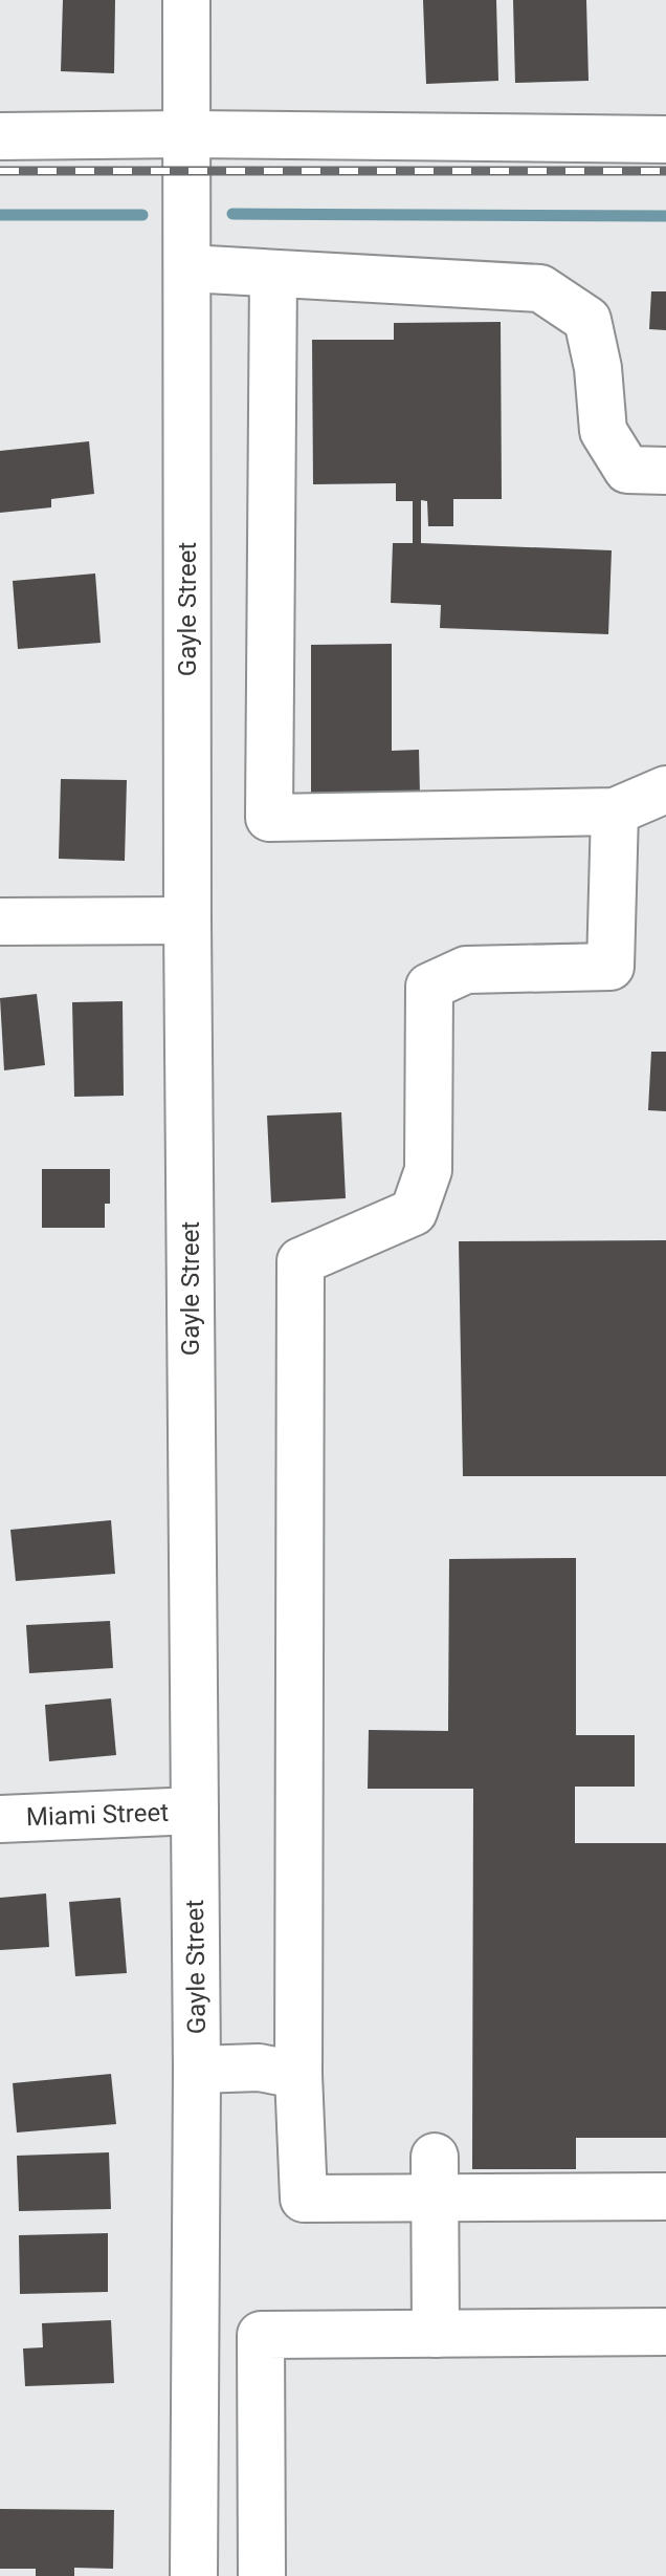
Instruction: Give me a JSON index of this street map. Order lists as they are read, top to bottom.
{
  "streets": {
    "street": ["Gayle Street", "Miami Street"]
  },
  "crossings": [
    ["Gayle Street", "Miami Street"]
  ]
}
